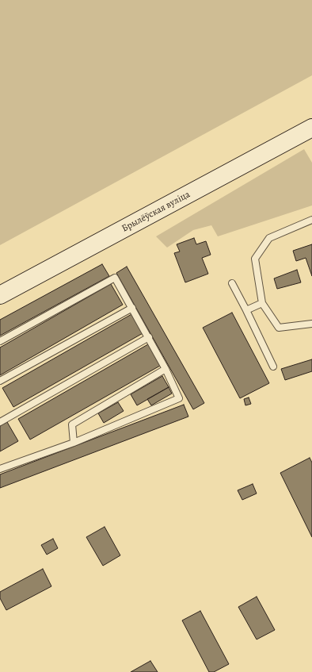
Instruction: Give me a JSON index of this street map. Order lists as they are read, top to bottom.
{
  "streets": {
    "street": ["Брылёўская вуліца"]
  }
}
